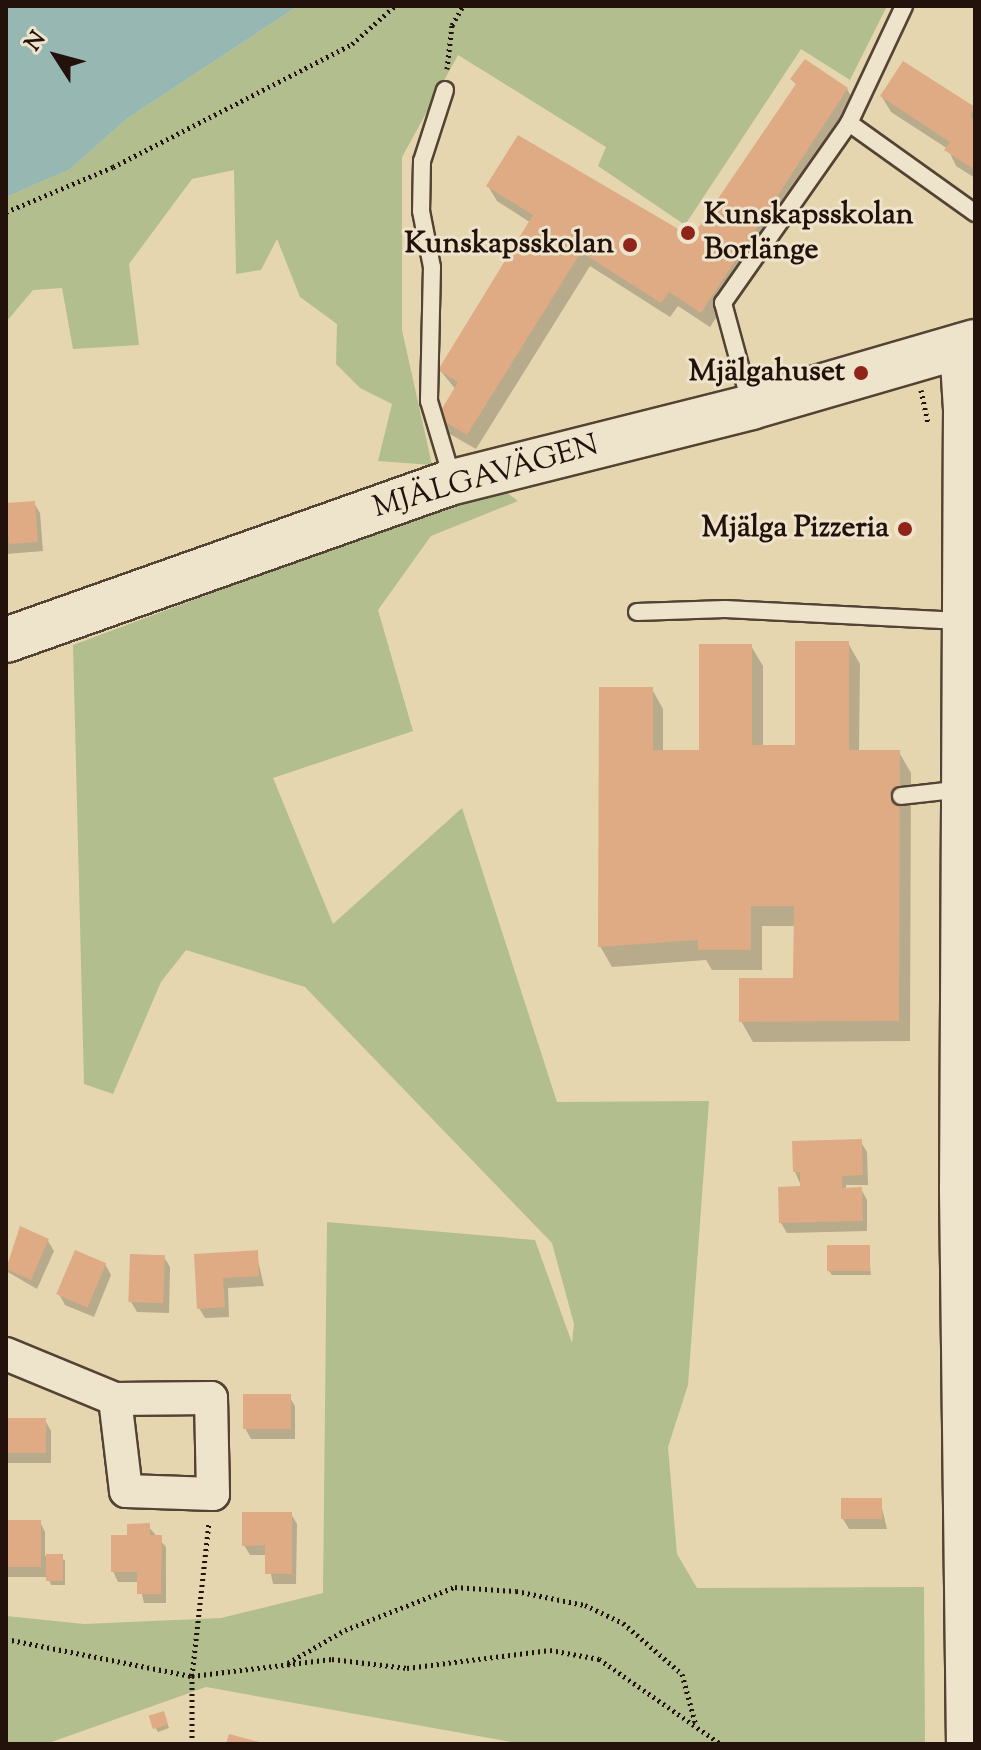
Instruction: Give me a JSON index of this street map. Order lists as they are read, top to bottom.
{
  "streets": {
    "street": ["MJÄLGAVÄGEN"]
  },
  "places": [
    "Kunskapsskolan Borlänge",
    "Kunskapsskolan",
    "Mjälgahuset",
    "Mjälga Pizzeria"
  ],
  "north": "top left"
}
